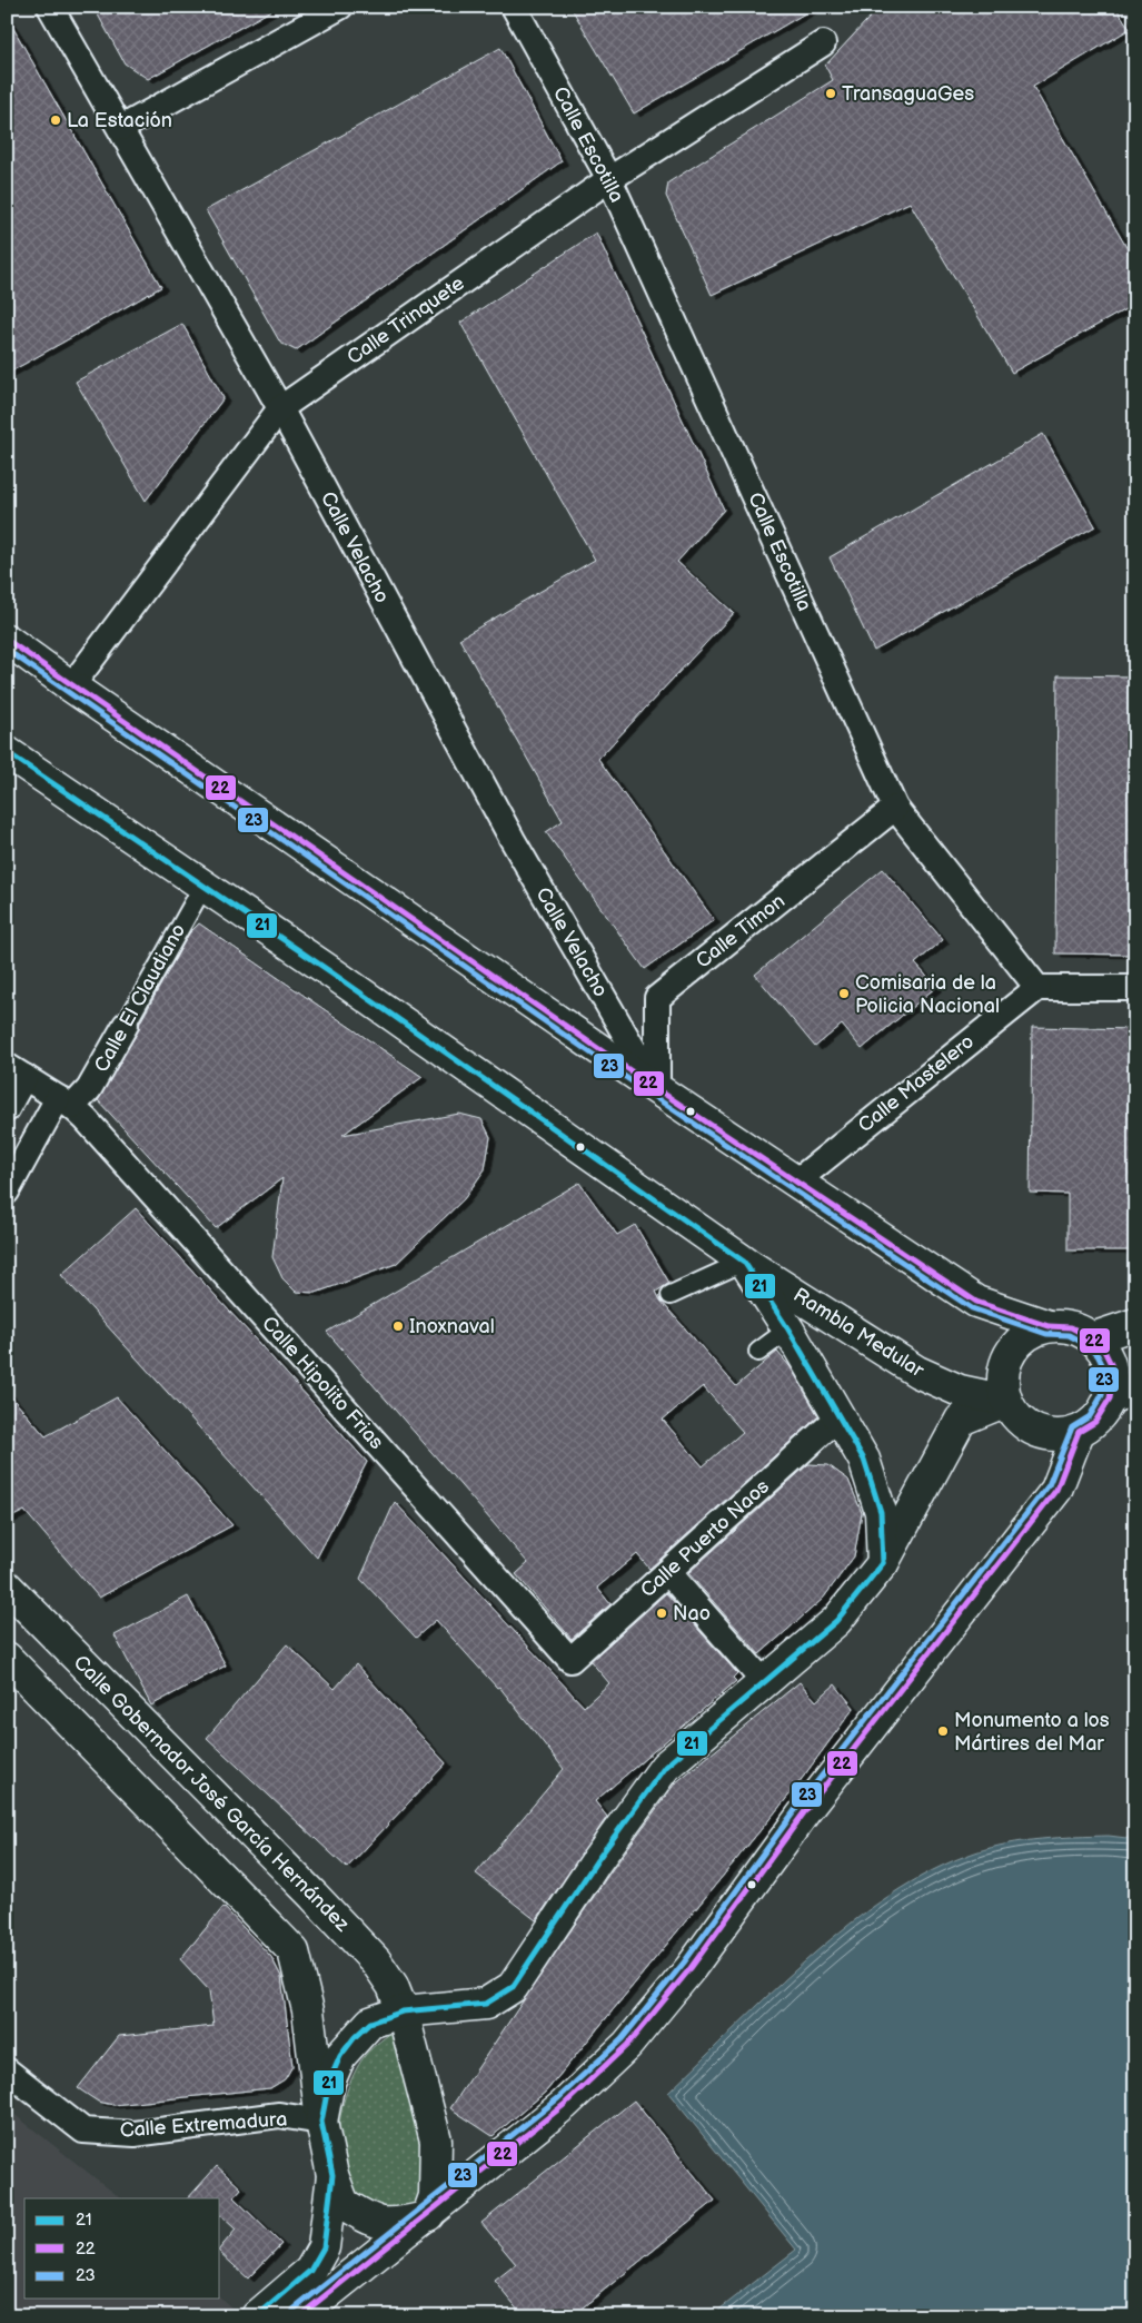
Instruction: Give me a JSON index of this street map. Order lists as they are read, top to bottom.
{
  "streets": {
    "street": [
      "Calle Escotilla",
      "Calle Trinquete",
      "Calle Velacho",
      "Calle Timon",
      "Calle El Claudiano",
      "Calle Mastelero",
      "Rambla Medular",
      "Calle Hipolito Frias",
      "Calle Puerto Naos",
      "Calle Gobernador José García Hernández",
      "Calle Extremadura"
    ]
  },
  "crossings": [
    ["Calle Escotilla", "Calle Trinquete"],
    ["Calle Escotilla", "Calle Timon"],
    ["Calle Escotilla", "Calle Mastelero"],
    ["Calle Trinquete", "Calle Velacho"],
    ["Calle Velacho", "Calle Timon"],
    ["Calle El Claudiano", "Rambla Medular"],
    ["Calle El Claudiano", "Calle Hipolito Frias"],
    ["Calle Hipolito Frias", "Calle Puerto Naos"]
  ],
  "places": [
    "TransaguaGes",
    "La Estación",
    "Comisaria de la Policia Nacional",
    "Inoxnaval",
    "Nao",
    "Monumento a los Mártires del Mar"
  ],
  "lines": ["transit line 22", "transit line 23", "transit line 21"],
  "legend": ["21", "22", "23"]
}
